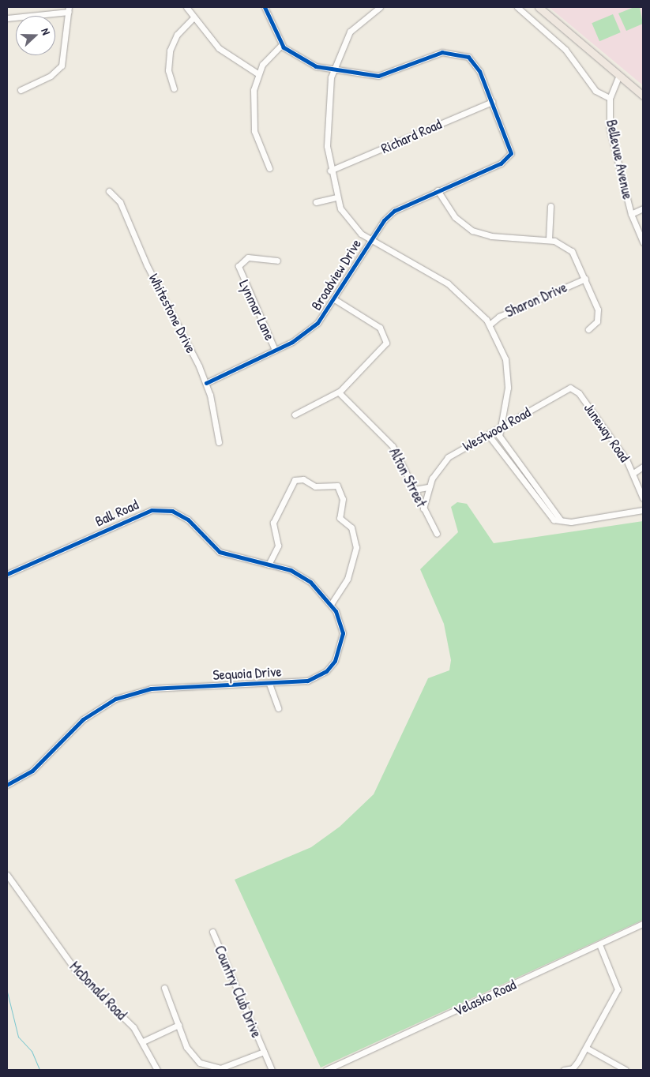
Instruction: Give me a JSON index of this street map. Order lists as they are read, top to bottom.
{
  "streets": {
    "street": [
      "Richard Road",
      "Bellevue Avenue",
      "Broadview Drive",
      "Sharon Drive",
      "Lynmar Lane",
      "Whitestone Drive",
      "Westwood Road",
      "Juneway Road",
      "Alton Street",
      "Ball Road",
      "Sequoia Drive",
      "McDonald Road",
      "Country Club Drive",
      "Velasko Road"
    ]
  },
  "crossings": [
    ["Richard Road", "Broadview Drive"],
    ["Broadview Drive", "Lynmar Lane"],
    ["Broadview Drive", "Whitestone Drive"],
    ["Westwood Road", "Juneway Road"],
    ["Westwood Road", "Alton Street"],
    ["Ball Road", "Sequoia Drive"]
  ],
  "north": "right"
}
